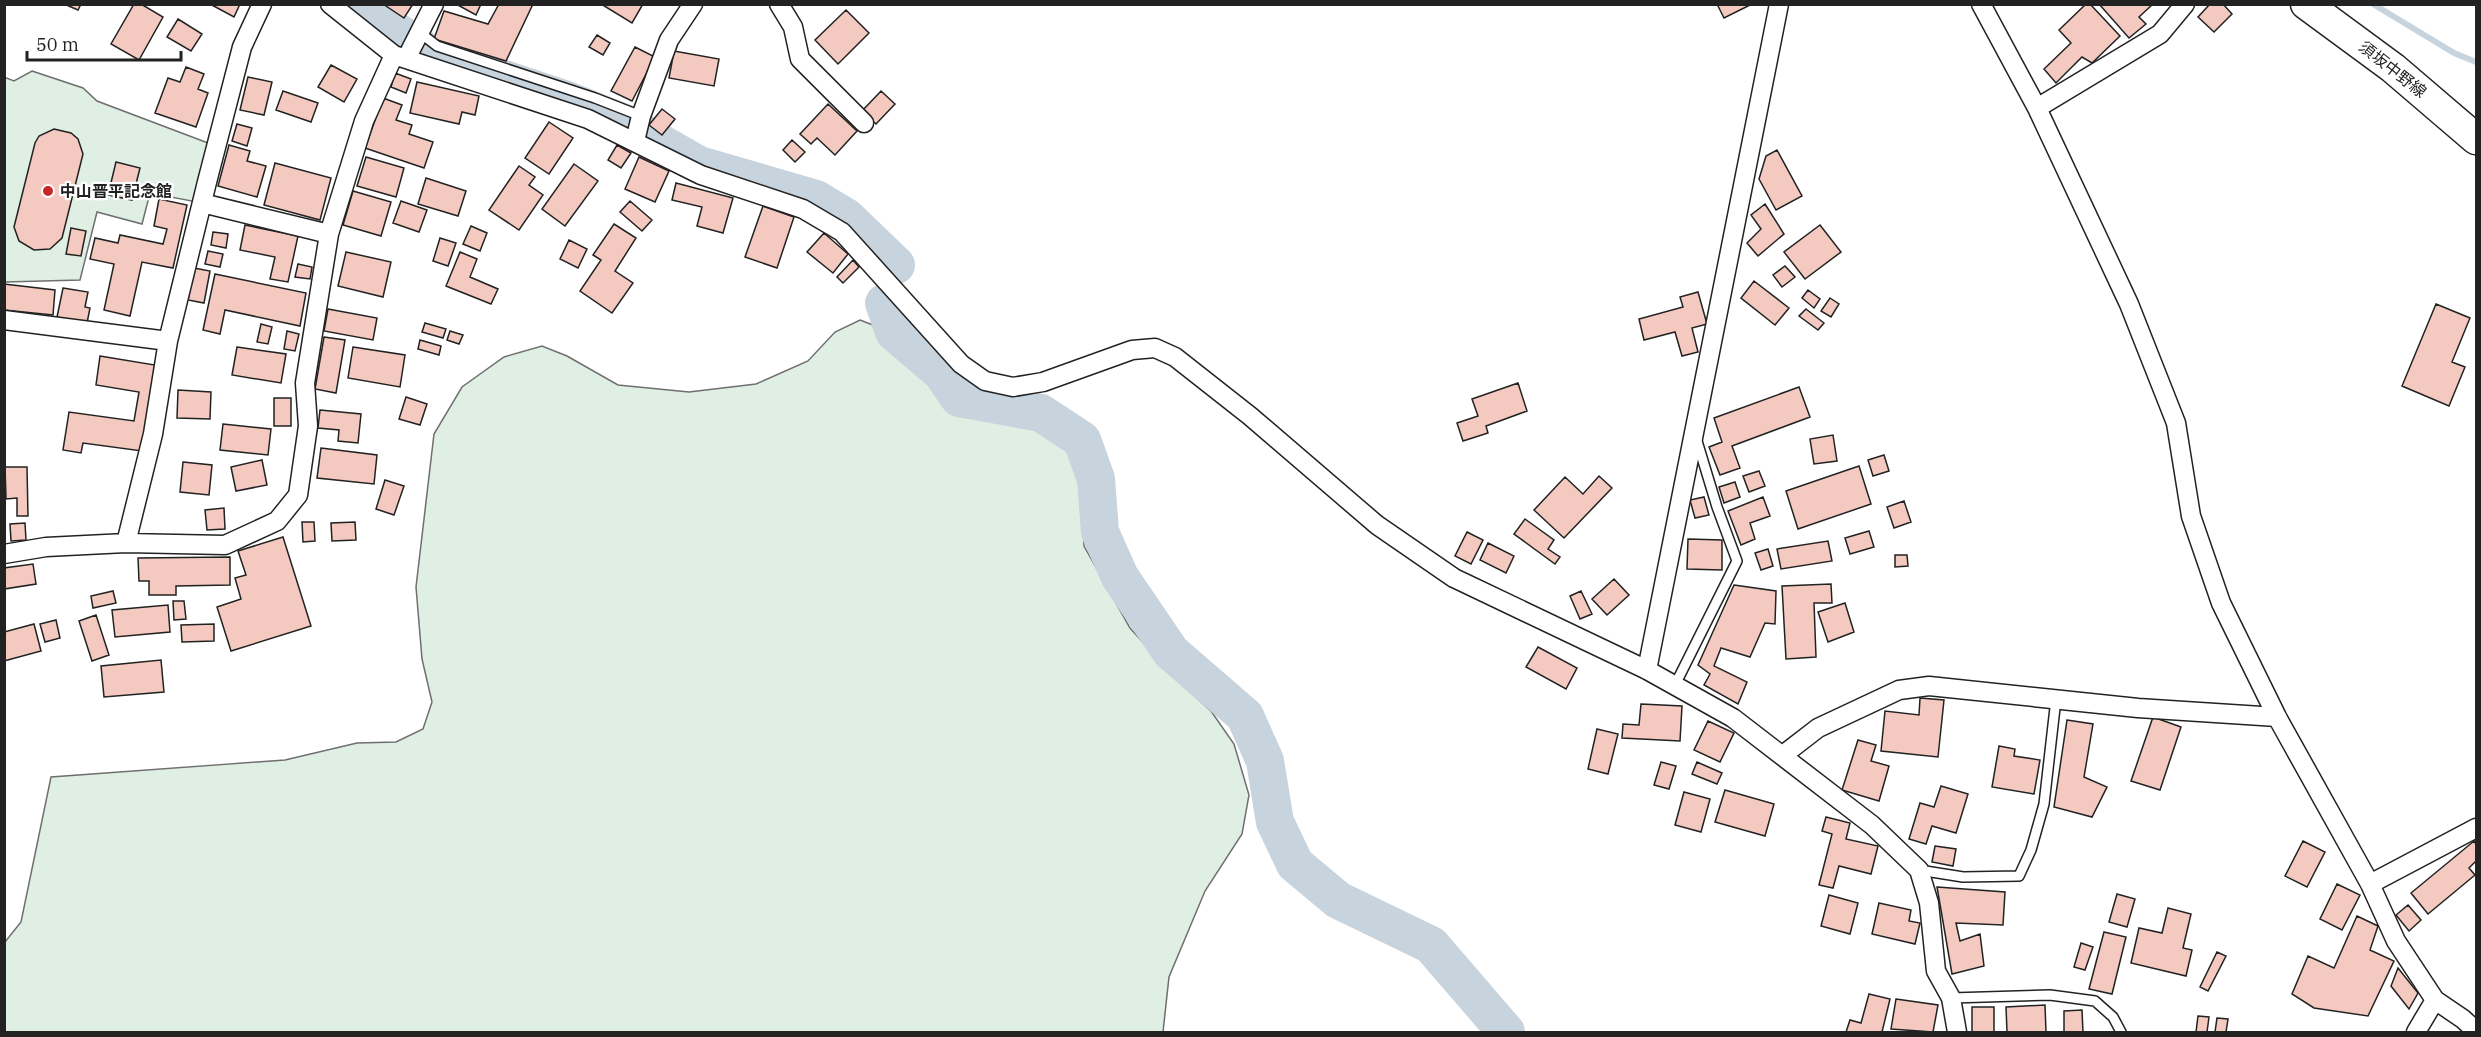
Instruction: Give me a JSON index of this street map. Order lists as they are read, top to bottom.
{
  "streets": {
    "main road": ["須坂中野線"]
  },
  "places": ["中山晋平記念館"],
  "scale_bar": "50 m"
}
